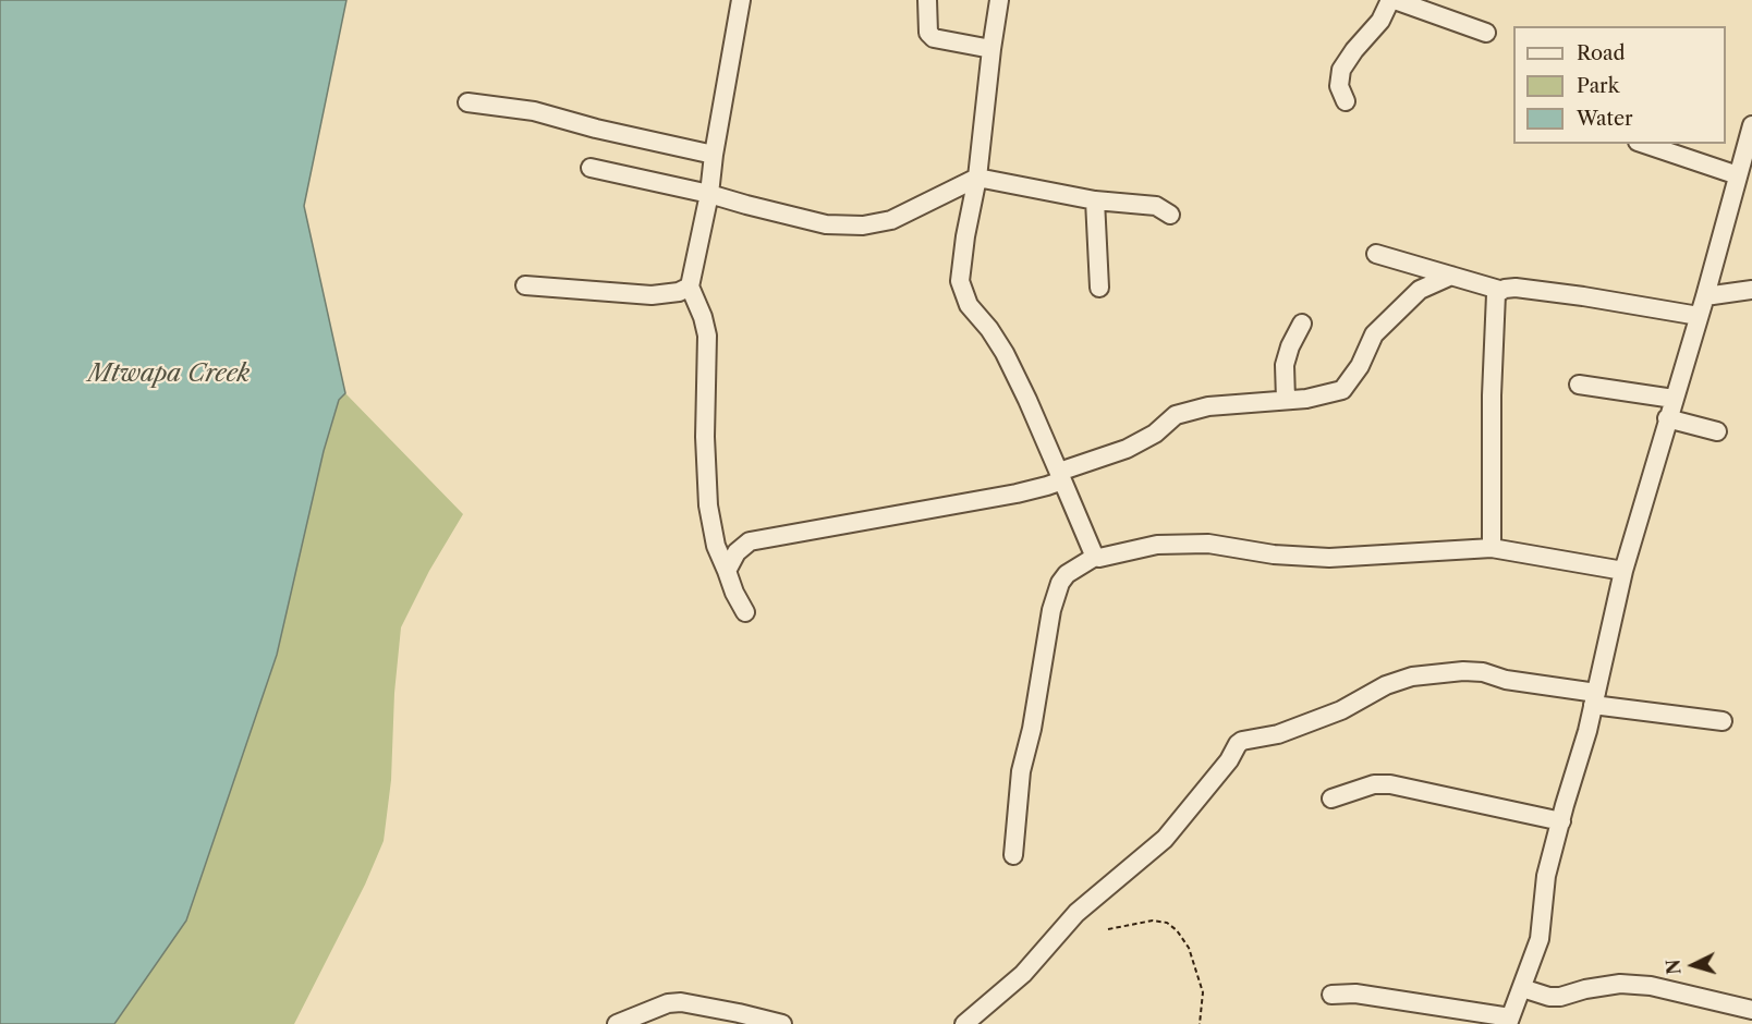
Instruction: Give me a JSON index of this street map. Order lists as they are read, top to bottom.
{
  "water": ["Mtwapa Creek"],
  "legend": ["Road", "Park", "Water"],
  "north": "left"
}
